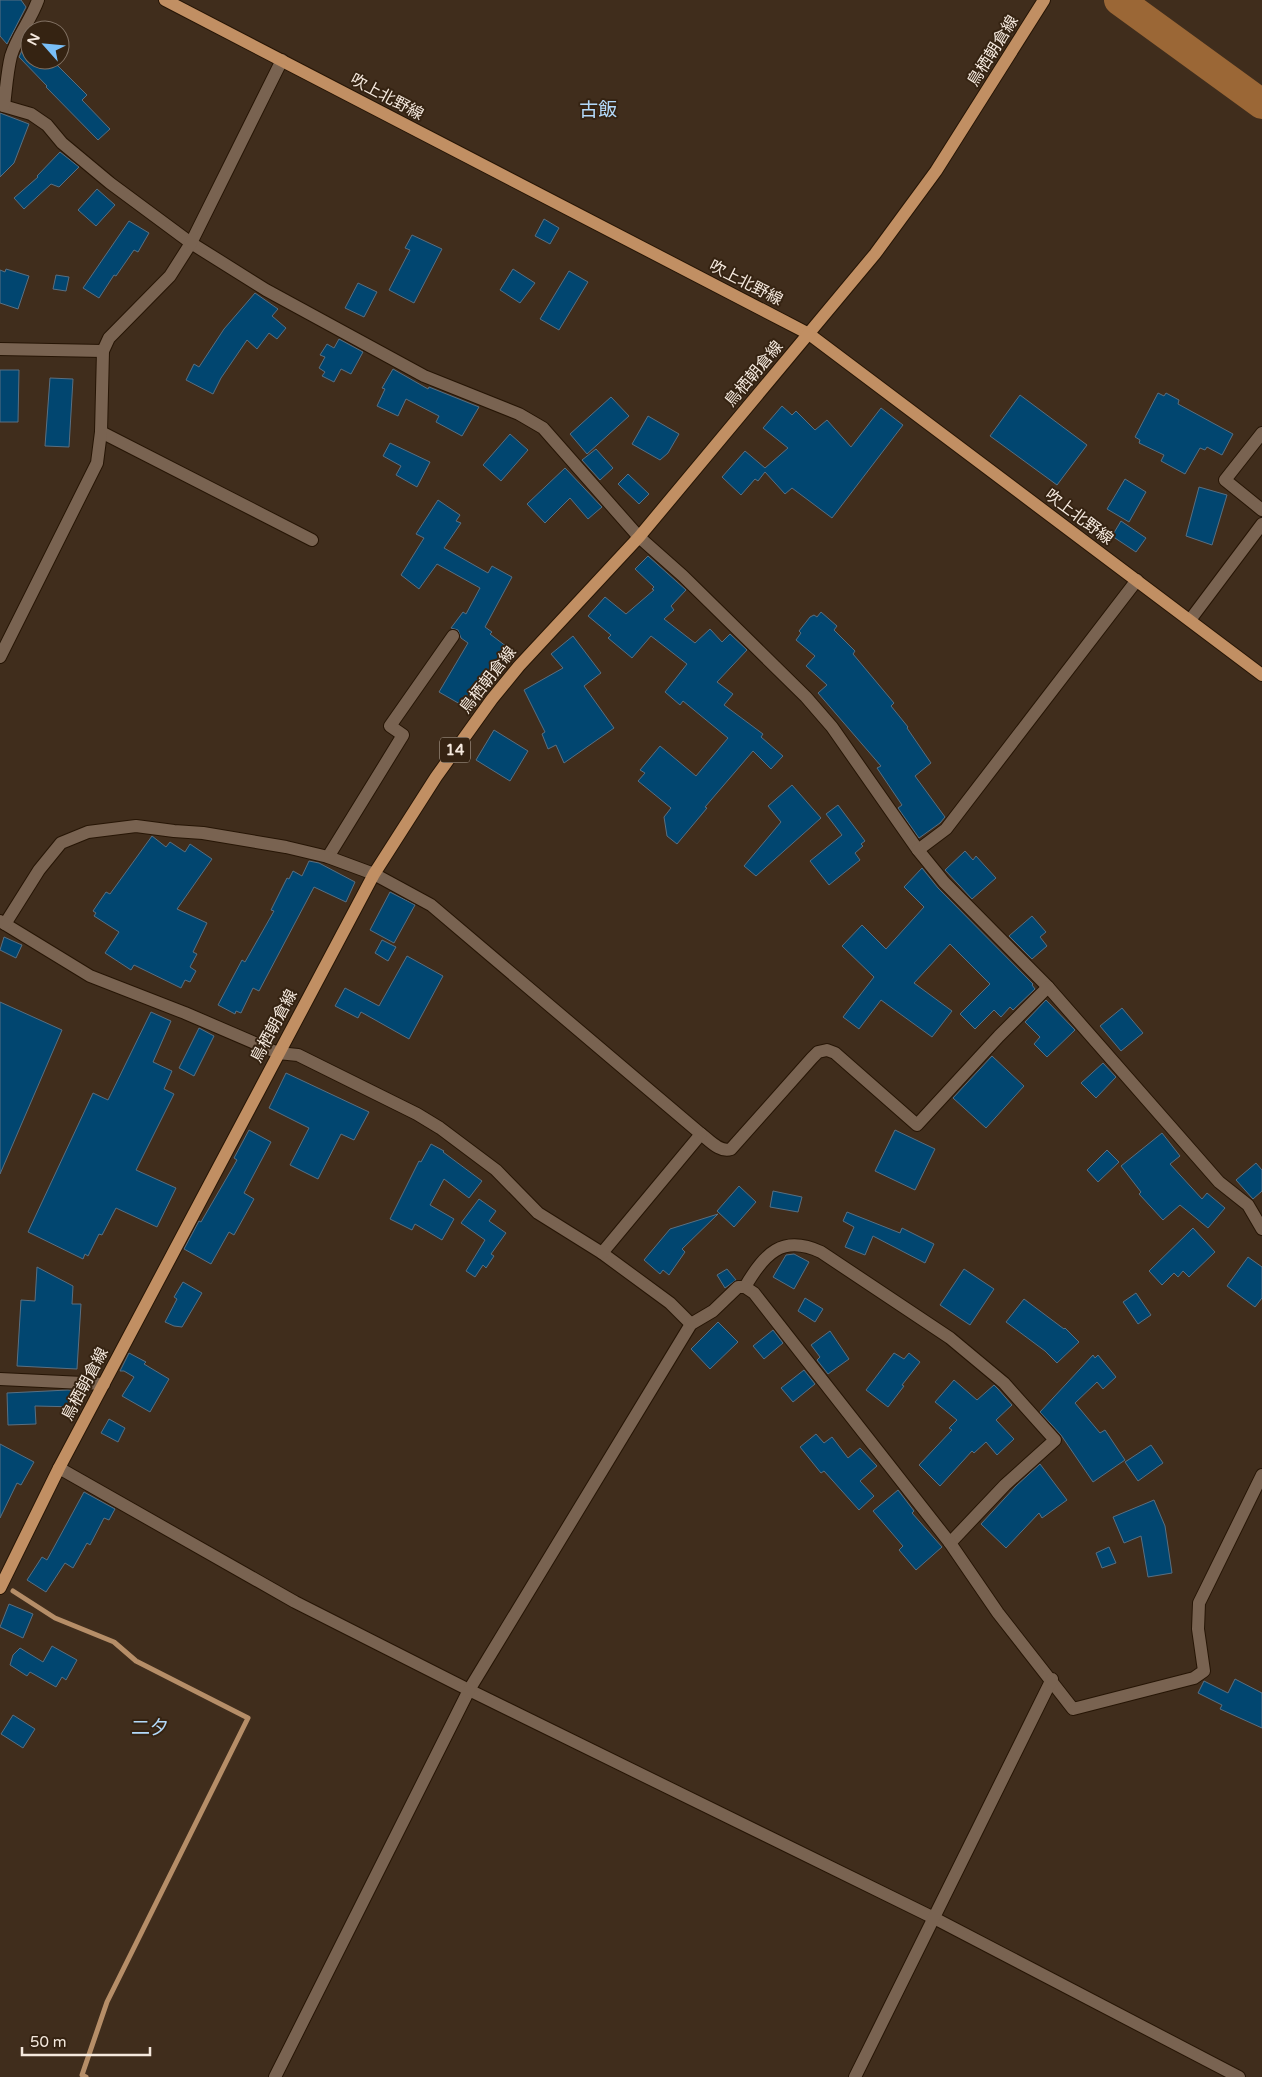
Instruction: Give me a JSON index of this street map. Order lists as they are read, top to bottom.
{
  "streets": {
    "main road": ["鳥栖朝倉線", "吹上北野線", "14"]
  },
  "crossings": [
    ["鳥栖朝倉線", "吹上北野線"]
  ],
  "districts": ["古飯", "二夕"],
  "scale_bar": "50 m",
  "north": "top left"
}
